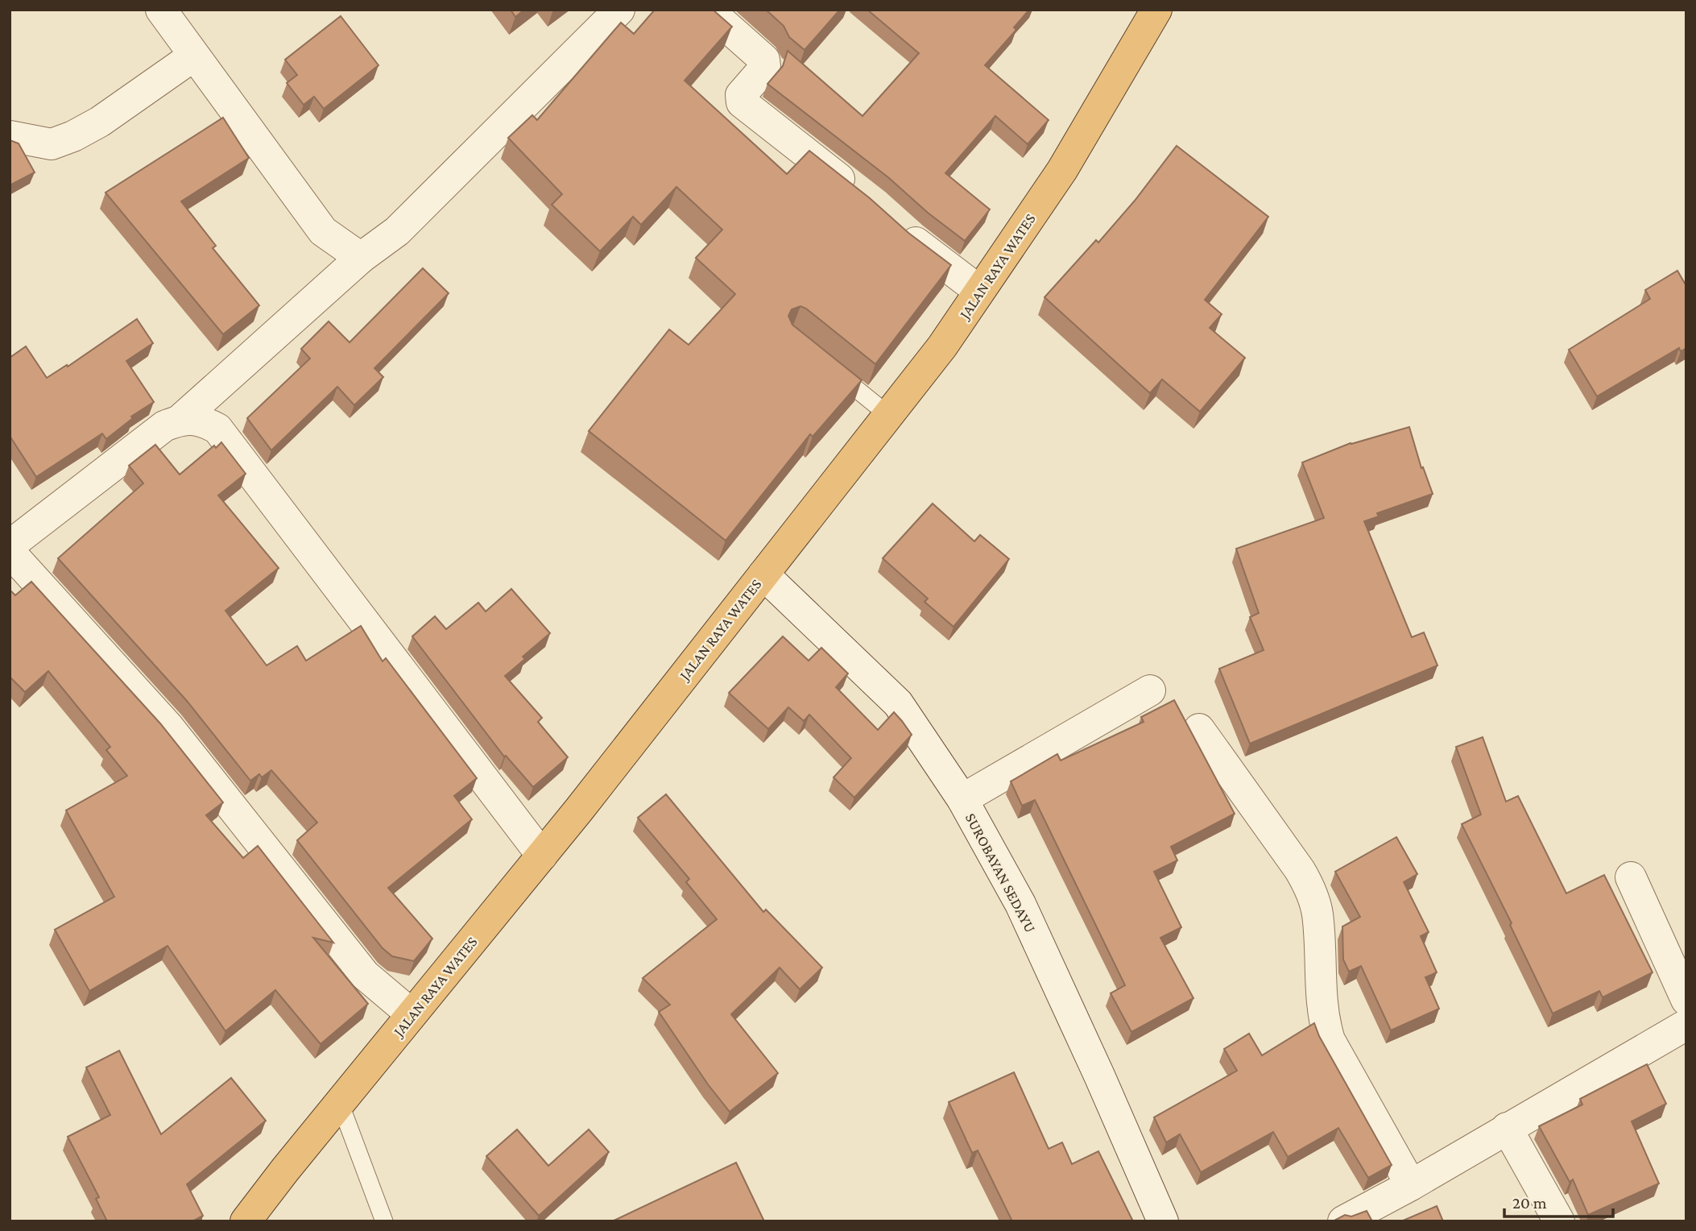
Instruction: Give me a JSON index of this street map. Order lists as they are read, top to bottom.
{
  "streets": {
    "highway": ["JALAN RAYA WATES"],
    "street": ["SUROBAYAN SEDAYU"]
  },
  "crossings": [
    ["JALAN RAYA WATES", "SUROBAYAN SEDAYU"]
  ],
  "scale_bar": "20 m"
}
